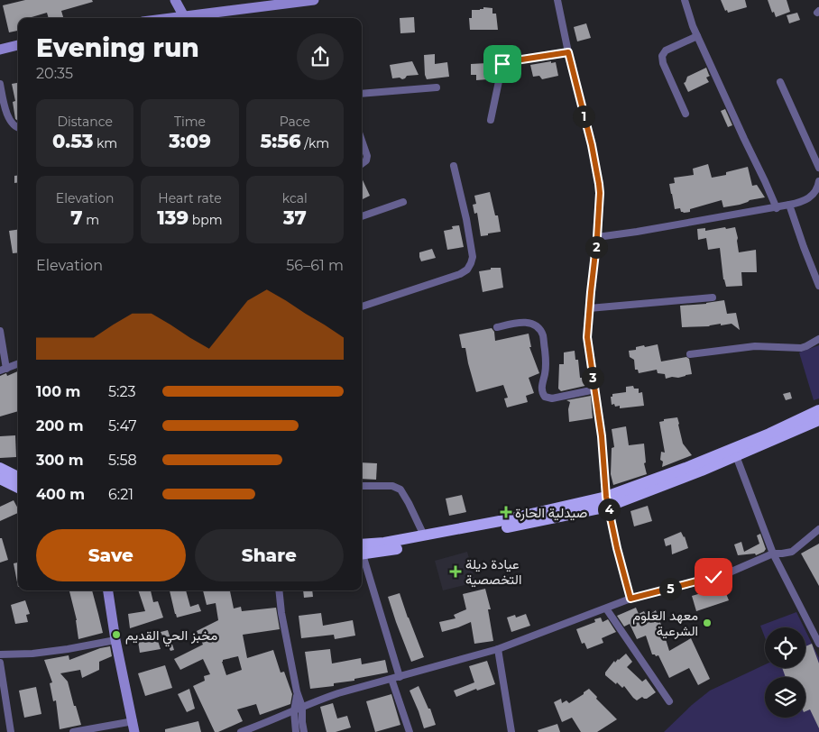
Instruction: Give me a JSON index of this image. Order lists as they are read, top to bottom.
{
  "places": {
    "health": ["صيدلية الحارة", "عيادة ديلة التخصصية"],
    "other": ["معهد العلوم الشرعية", "مخبز الحي القديم"]
  },
  "page": {
    "heading": ["Evening run", "20:35"],
    "stats": [
      ["Distance", "0.53 km"],
      ["Time", "3:09"],
      ["Pace", "5:56 /km"],
      ["Elevation", "7 m"],
      ["Heart rate", "139 bpm"],
      ["kcal", "37"]
    ],
    "pins": [
      "1",
      "2",
      "3",
      "4",
      "5"
    ],
    "chart": ["Elevation", "56–61 m"],
    "list": [
      {
        "name": "100 m",
        "note": "5:23"
      },
      {
        "name": "200 m",
        "note": "5:47"
      },
      {
        "name": "300 m",
        "note": "5:58"
      },
      {
        "name": "400 m",
        "note": "6:21"
      }
    ],
    "buttons": ["Save", "Share"]
  }
}
